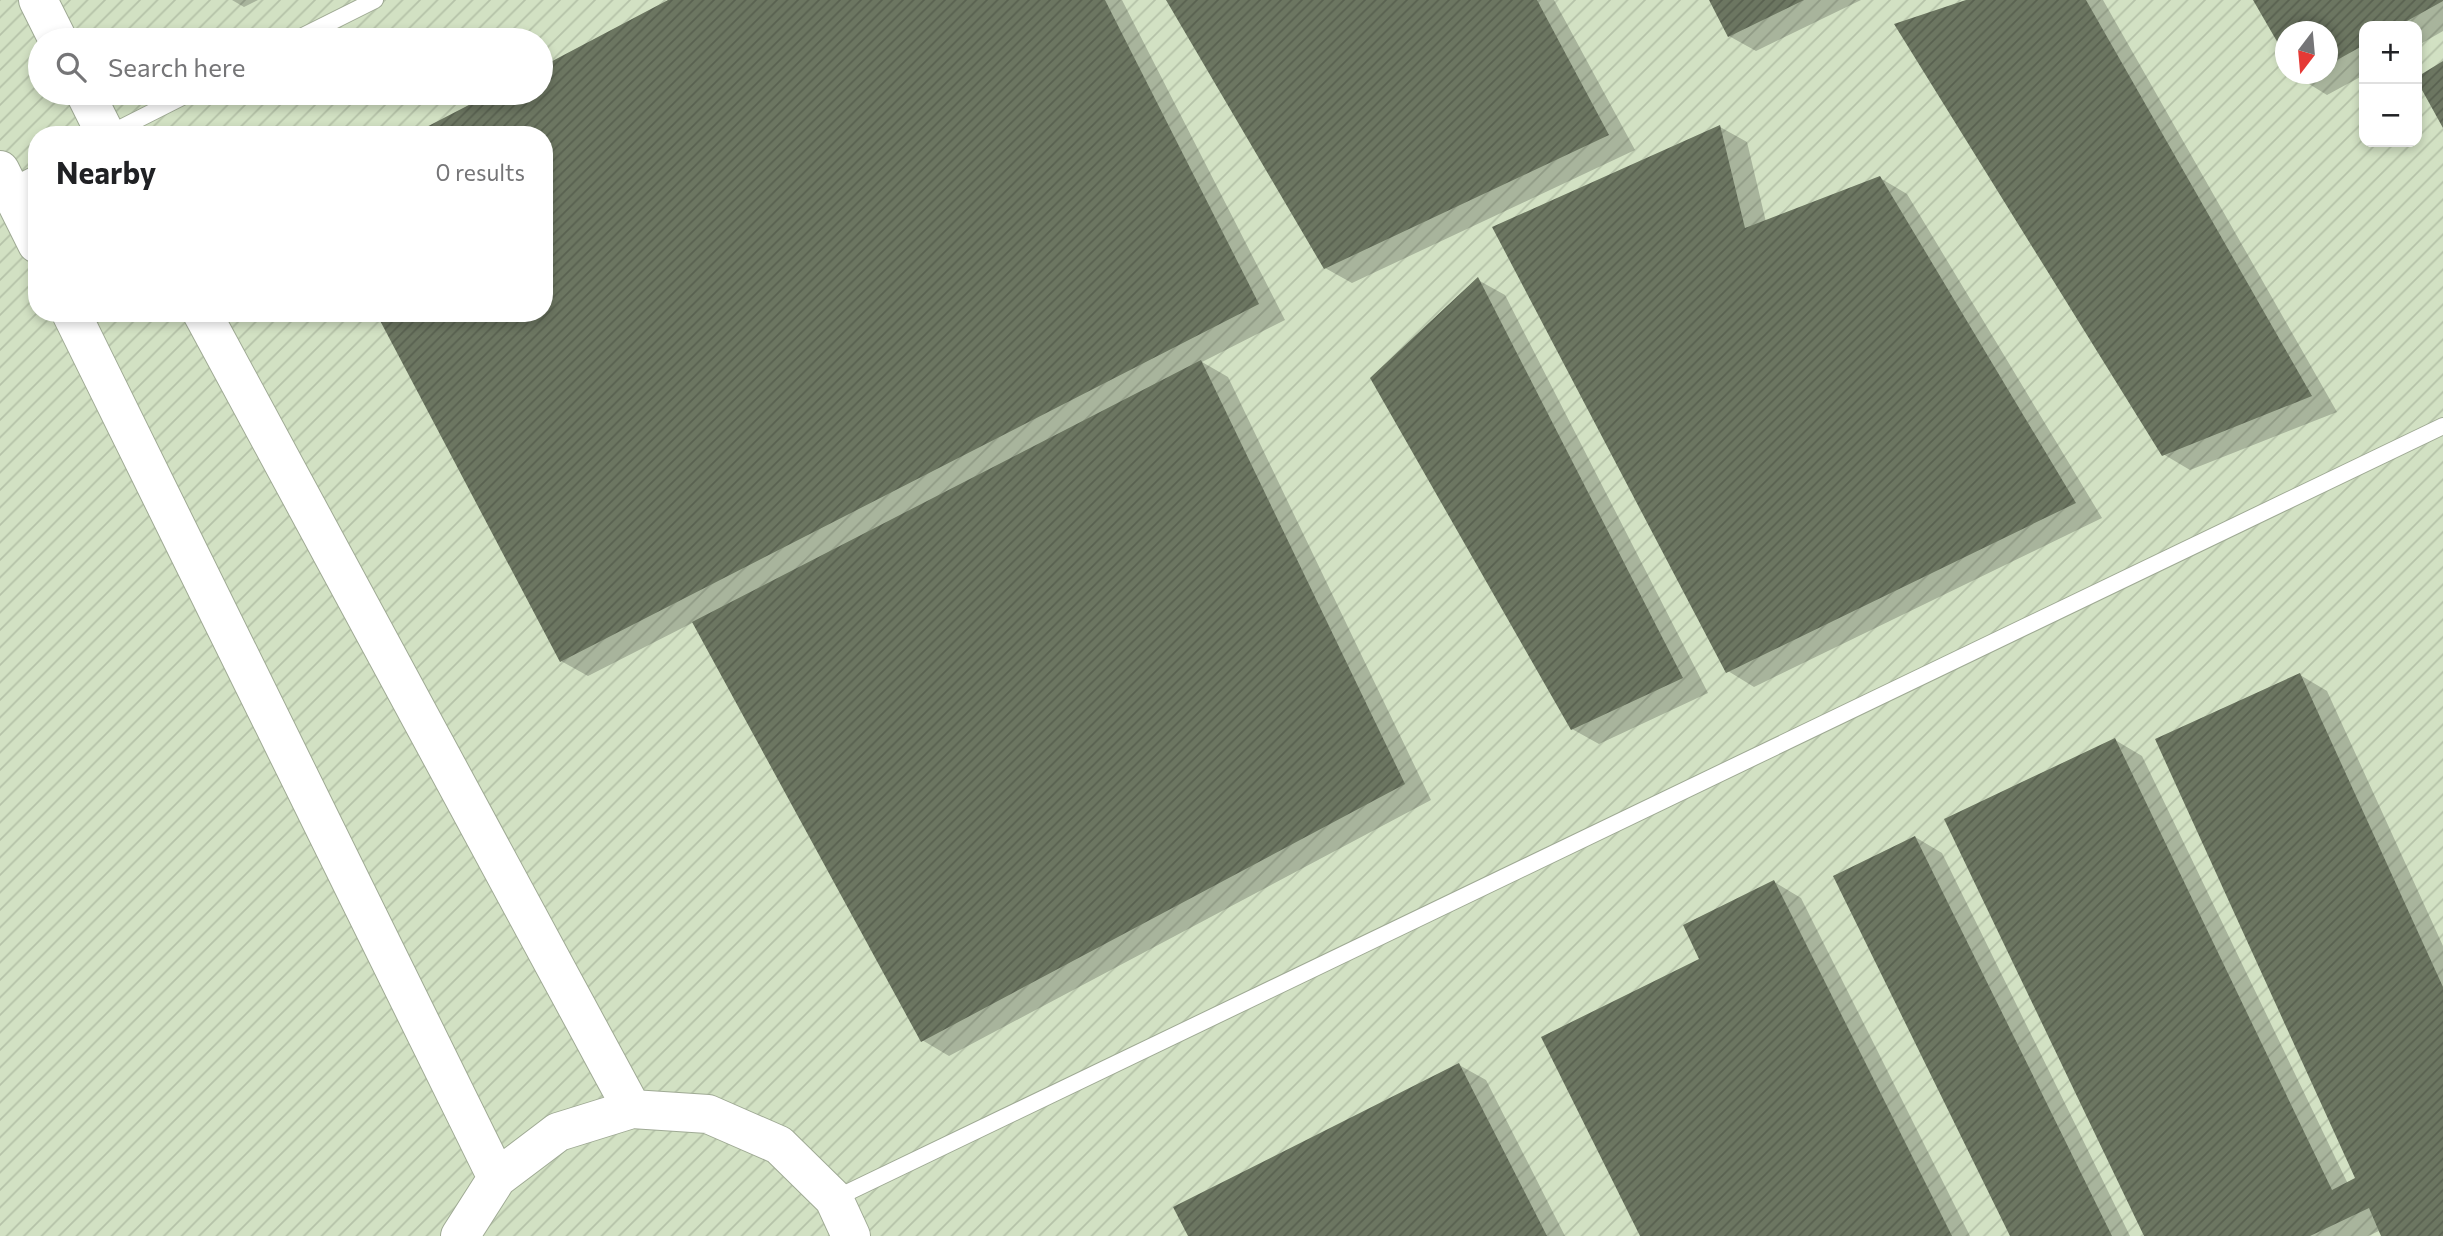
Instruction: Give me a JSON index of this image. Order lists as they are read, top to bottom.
{
  "north": "bottom",
  "page": {
    "map_buttons": ["+", "−"],
    "search": "Search here",
    "heading": ["Nearby", "0 results"]
  }
}
